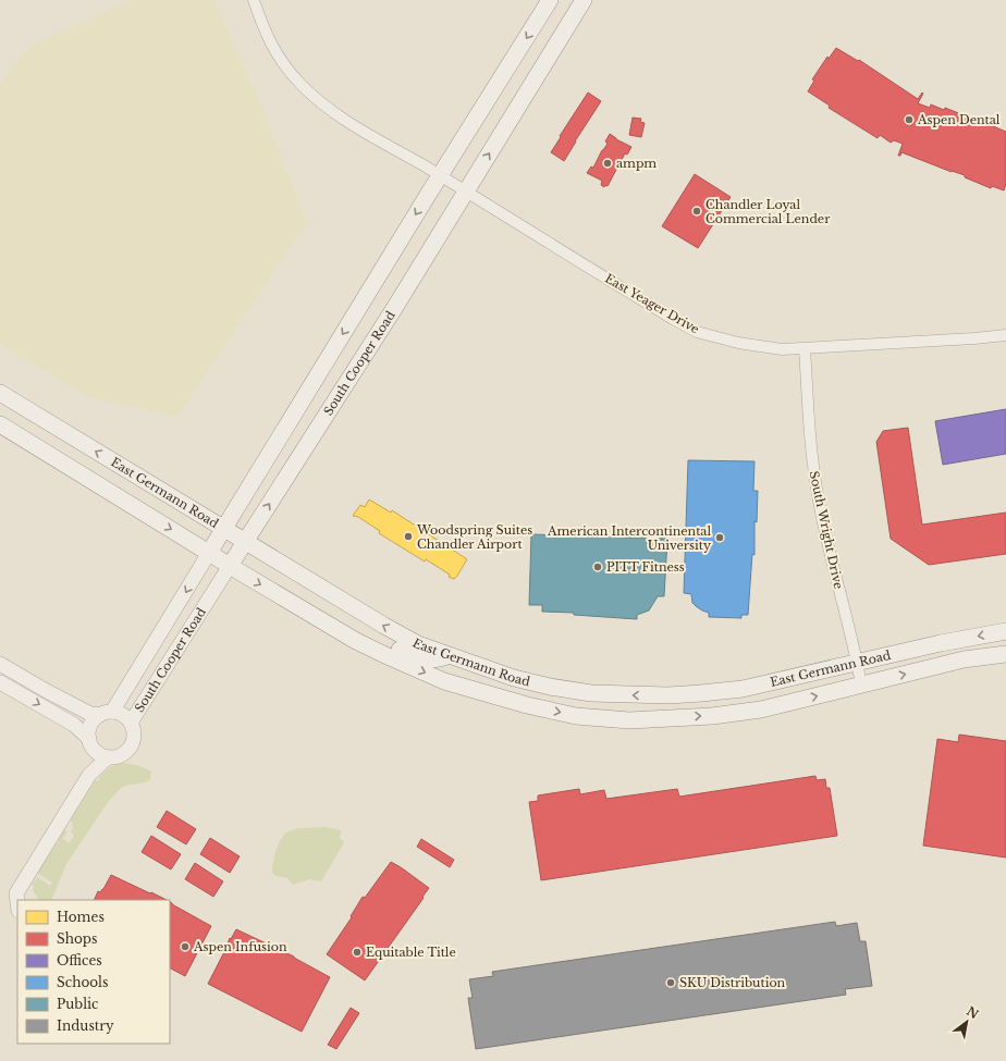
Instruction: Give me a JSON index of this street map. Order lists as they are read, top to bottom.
{
  "streets": {
    "main road": ["South Cooper Road", "East Germann Road"],
    "street": ["East Yeager Drive", "South Wright Drive"]
  },
  "crossings": [
    ["East Yeager Drive", "South Cooper Road"],
    ["East Yeager Drive", "South Wright Drive"],
    ["South Cooper Road", "East Germann Road"],
    ["East Germann Road", "South Wright Drive"]
  ],
  "places": [
    "Aspen Dental",
    "ampm",
    "Chandler Loyal Commercial Lender",
    "Woodspring Suites Chandler Airport",
    "American Intercontinental University",
    "PITT Fitness",
    "Aspen Infusion",
    "Equitable Title",
    "SKU Distribution"
  ],
  "legend": [
    "Homes",
    "Shops",
    "Offices",
    "Schools",
    "Public",
    "Industry"
  ],
  "north": "top right"
}
